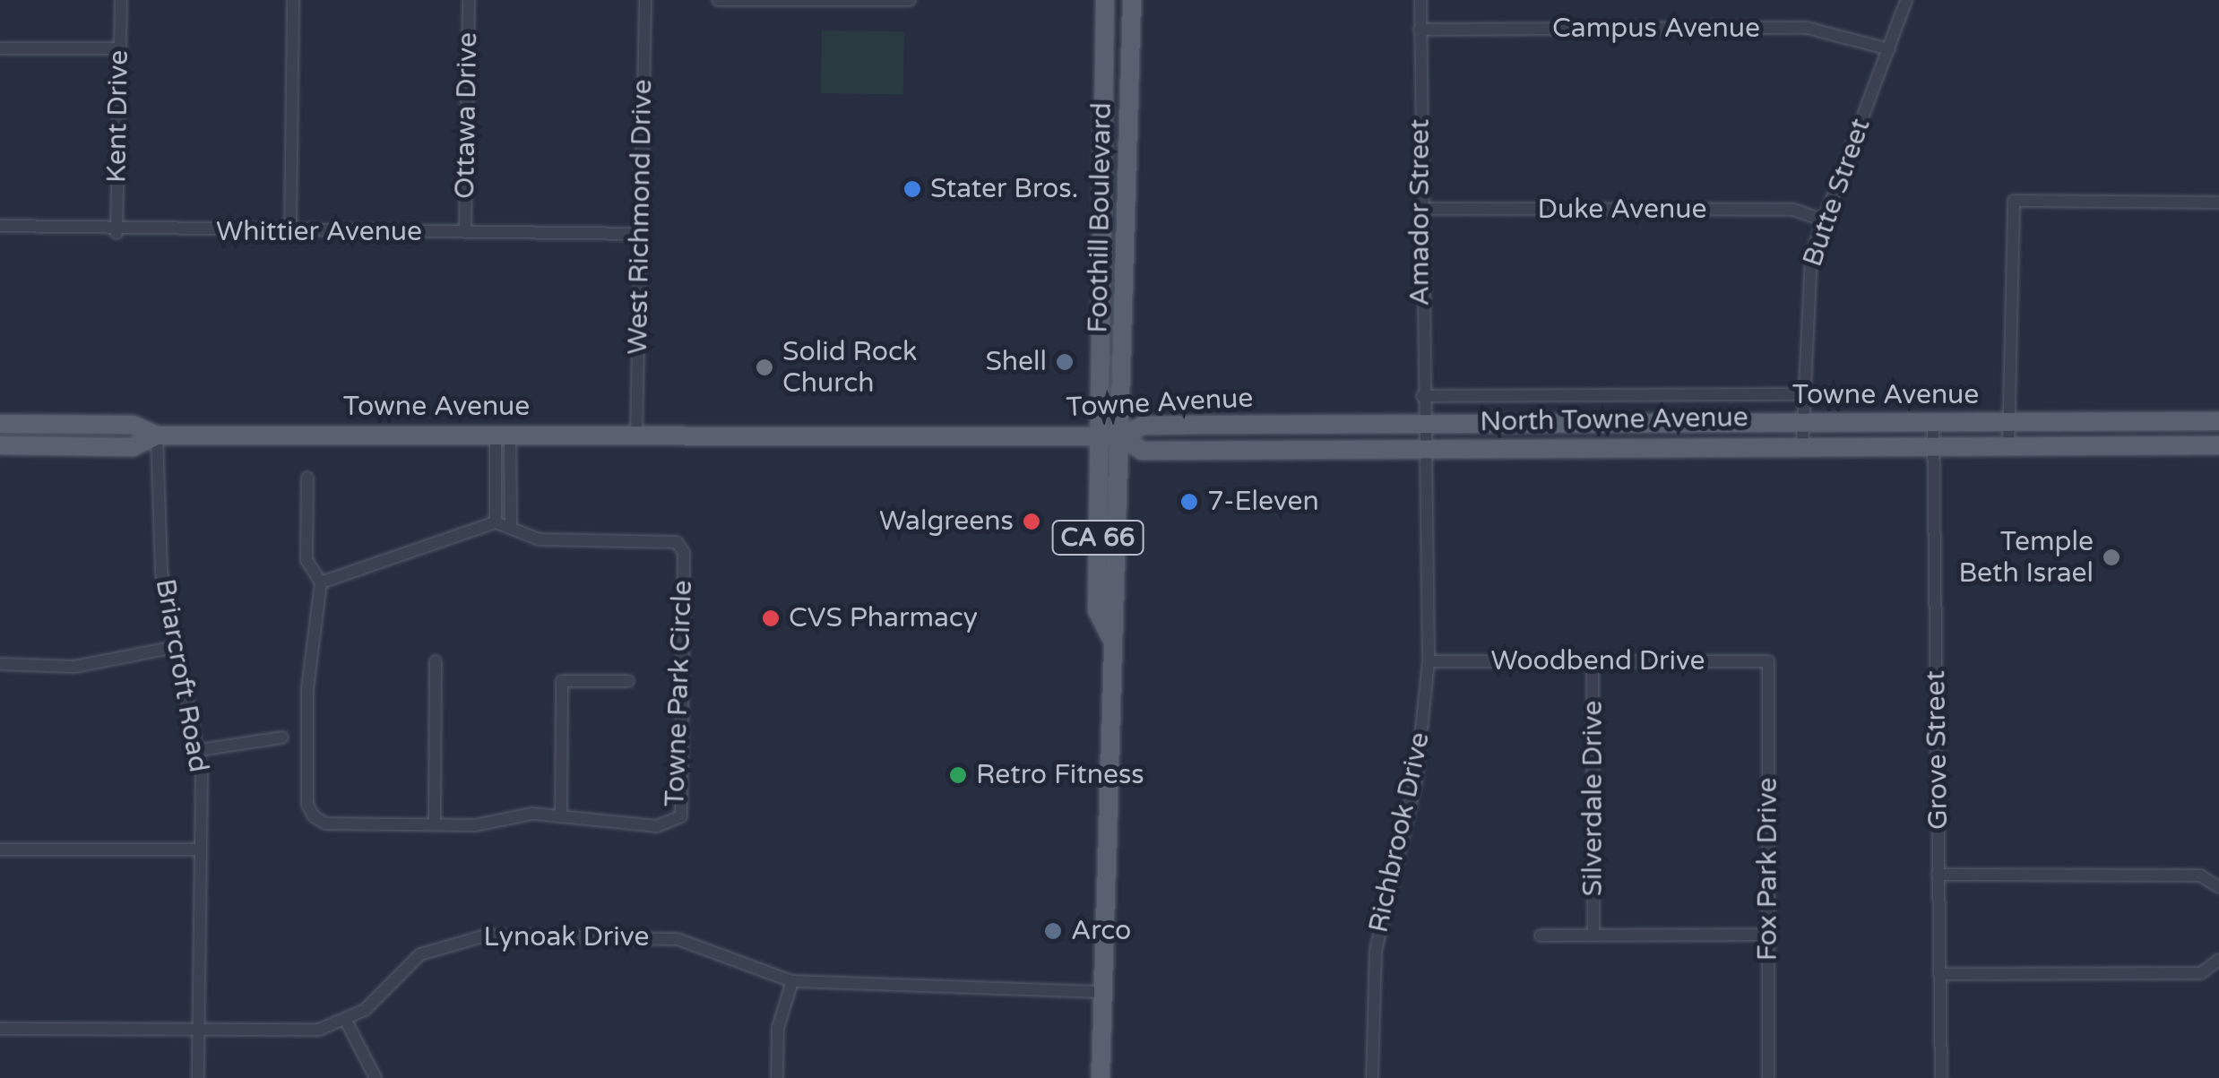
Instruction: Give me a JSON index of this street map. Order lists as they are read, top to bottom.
{
  "streets": {
    "main road": [
      "Foothill Boulevard",
      "Towne Avenue",
      "North Towne Avenue",
      "CA 66"
    ],
    "street": [
      "Campus Avenue",
      "Ottawa Drive",
      "Kent Drive",
      "Butte Street",
      "Duke Avenue",
      "Amador Street",
      "West Richmond Drive",
      "Whittier Avenue",
      "Woodbend Drive",
      "Briarcroft Road",
      "Towne Park Circle",
      "Grove Street",
      "Silverdale Drive",
      "Richbrook Drive",
      "Fox Park Drive",
      "Lynoak Drive"
    ]
  },
  "crossings": [
    ["Campus Avenue", "Butte Street"],
    ["Campus Avenue", "Amador Street"],
    ["Ottawa Drive", "Whittier Avenue"],
    ["Kent Drive", "Whittier Avenue"],
    ["Butte Street", "Duke Avenue"],
    ["Butte Street", "Towne Avenue"],
    ["Butte Street", "North Towne Avenue"],
    ["Duke Avenue", "Amador Street"],
    ["Amador Street", "Towne Avenue"],
    ["Amador Street", "Richbrook Drive"],
    ["West Richmond Drive", "Whittier Avenue"],
    ["West Richmond Drive", "Towne Avenue"],
    ["Foothill Boulevard", "Towne Avenue"],
    ["Foothill Boulevard", "North Towne Avenue"],
    ["Foothill Boulevard", "CA 66"],
    ["Towne Avenue", "North Towne Avenue"],
    ["Towne Avenue", "CA 66"],
    ["Towne Avenue", "Briarcroft Road"],
    ["Towne Avenue", "Grove Street"],
    ["Towne Avenue", "Richbrook Drive"],
    ["North Towne Avenue", "CA 66"],
    ["North Towne Avenue", "Grove Street"],
    ["North Towne Avenue", "Richbrook Drive"],
    ["CA 66", "Lynoak Drive"],
    ["Woodbend Drive", "Silverdale Drive"],
    ["Woodbend Drive", "Richbrook Drive"],
    ["Woodbend Drive", "Fox Park Drive"],
    ["Briarcroft Road", "Lynoak Drive"]
  ],
  "places": [
    "Stater Bros.",
    "Shell",
    "Solid Rock Church",
    "7-Eleven",
    "Walgreens",
    "Temple Beth Israel",
    "CVS Pharmacy",
    "Retro Fitness",
    "Arco"
  ]
}
